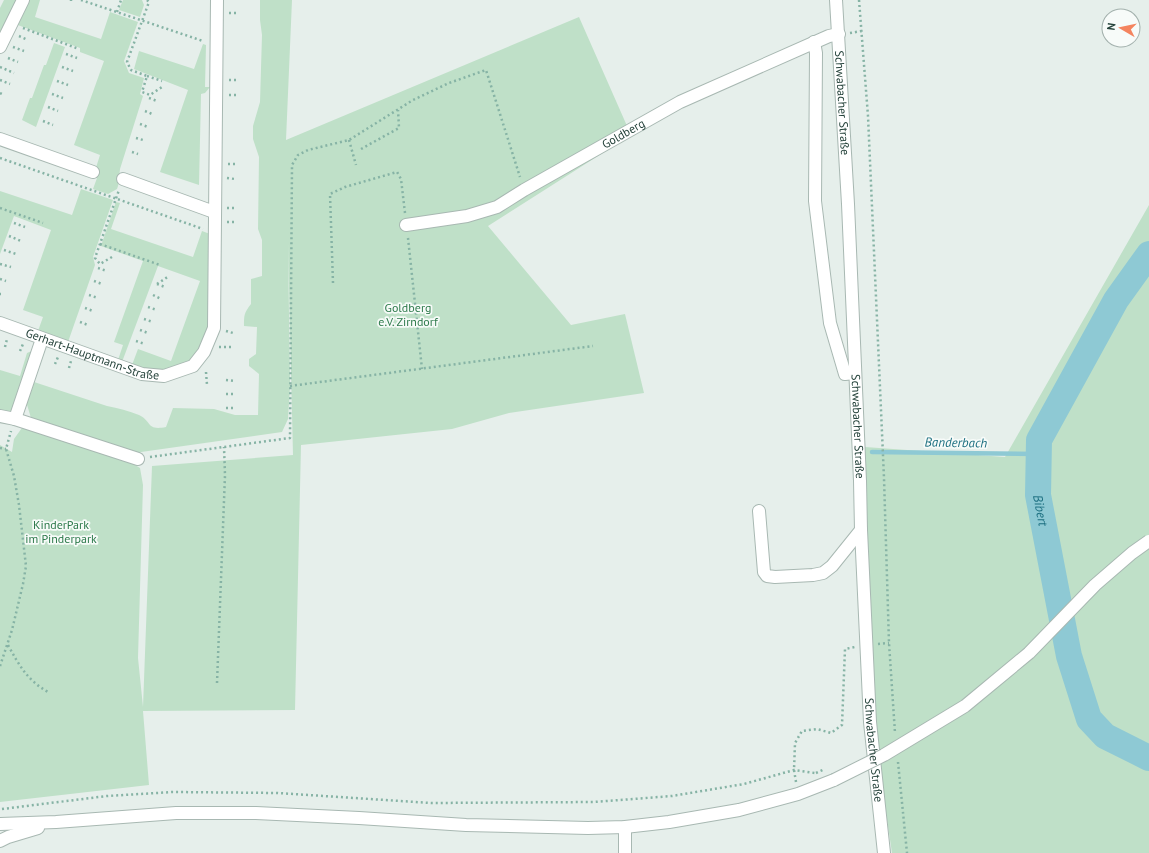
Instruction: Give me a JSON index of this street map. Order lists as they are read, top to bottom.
{
  "streets": {
    "street": ["Schwabacher Straße", "Goldberg", "Gerhart-Hauptmann-Straße"]
  },
  "crossings": [
    ["Schwabacher Straße", "Goldberg"]
  ],
  "water": ["Banderbach", "Bibert"],
  "parks": ["Goldberg e.V. Zirndorf", "KinderPark im Pinderpark"],
  "north": "left"
}
